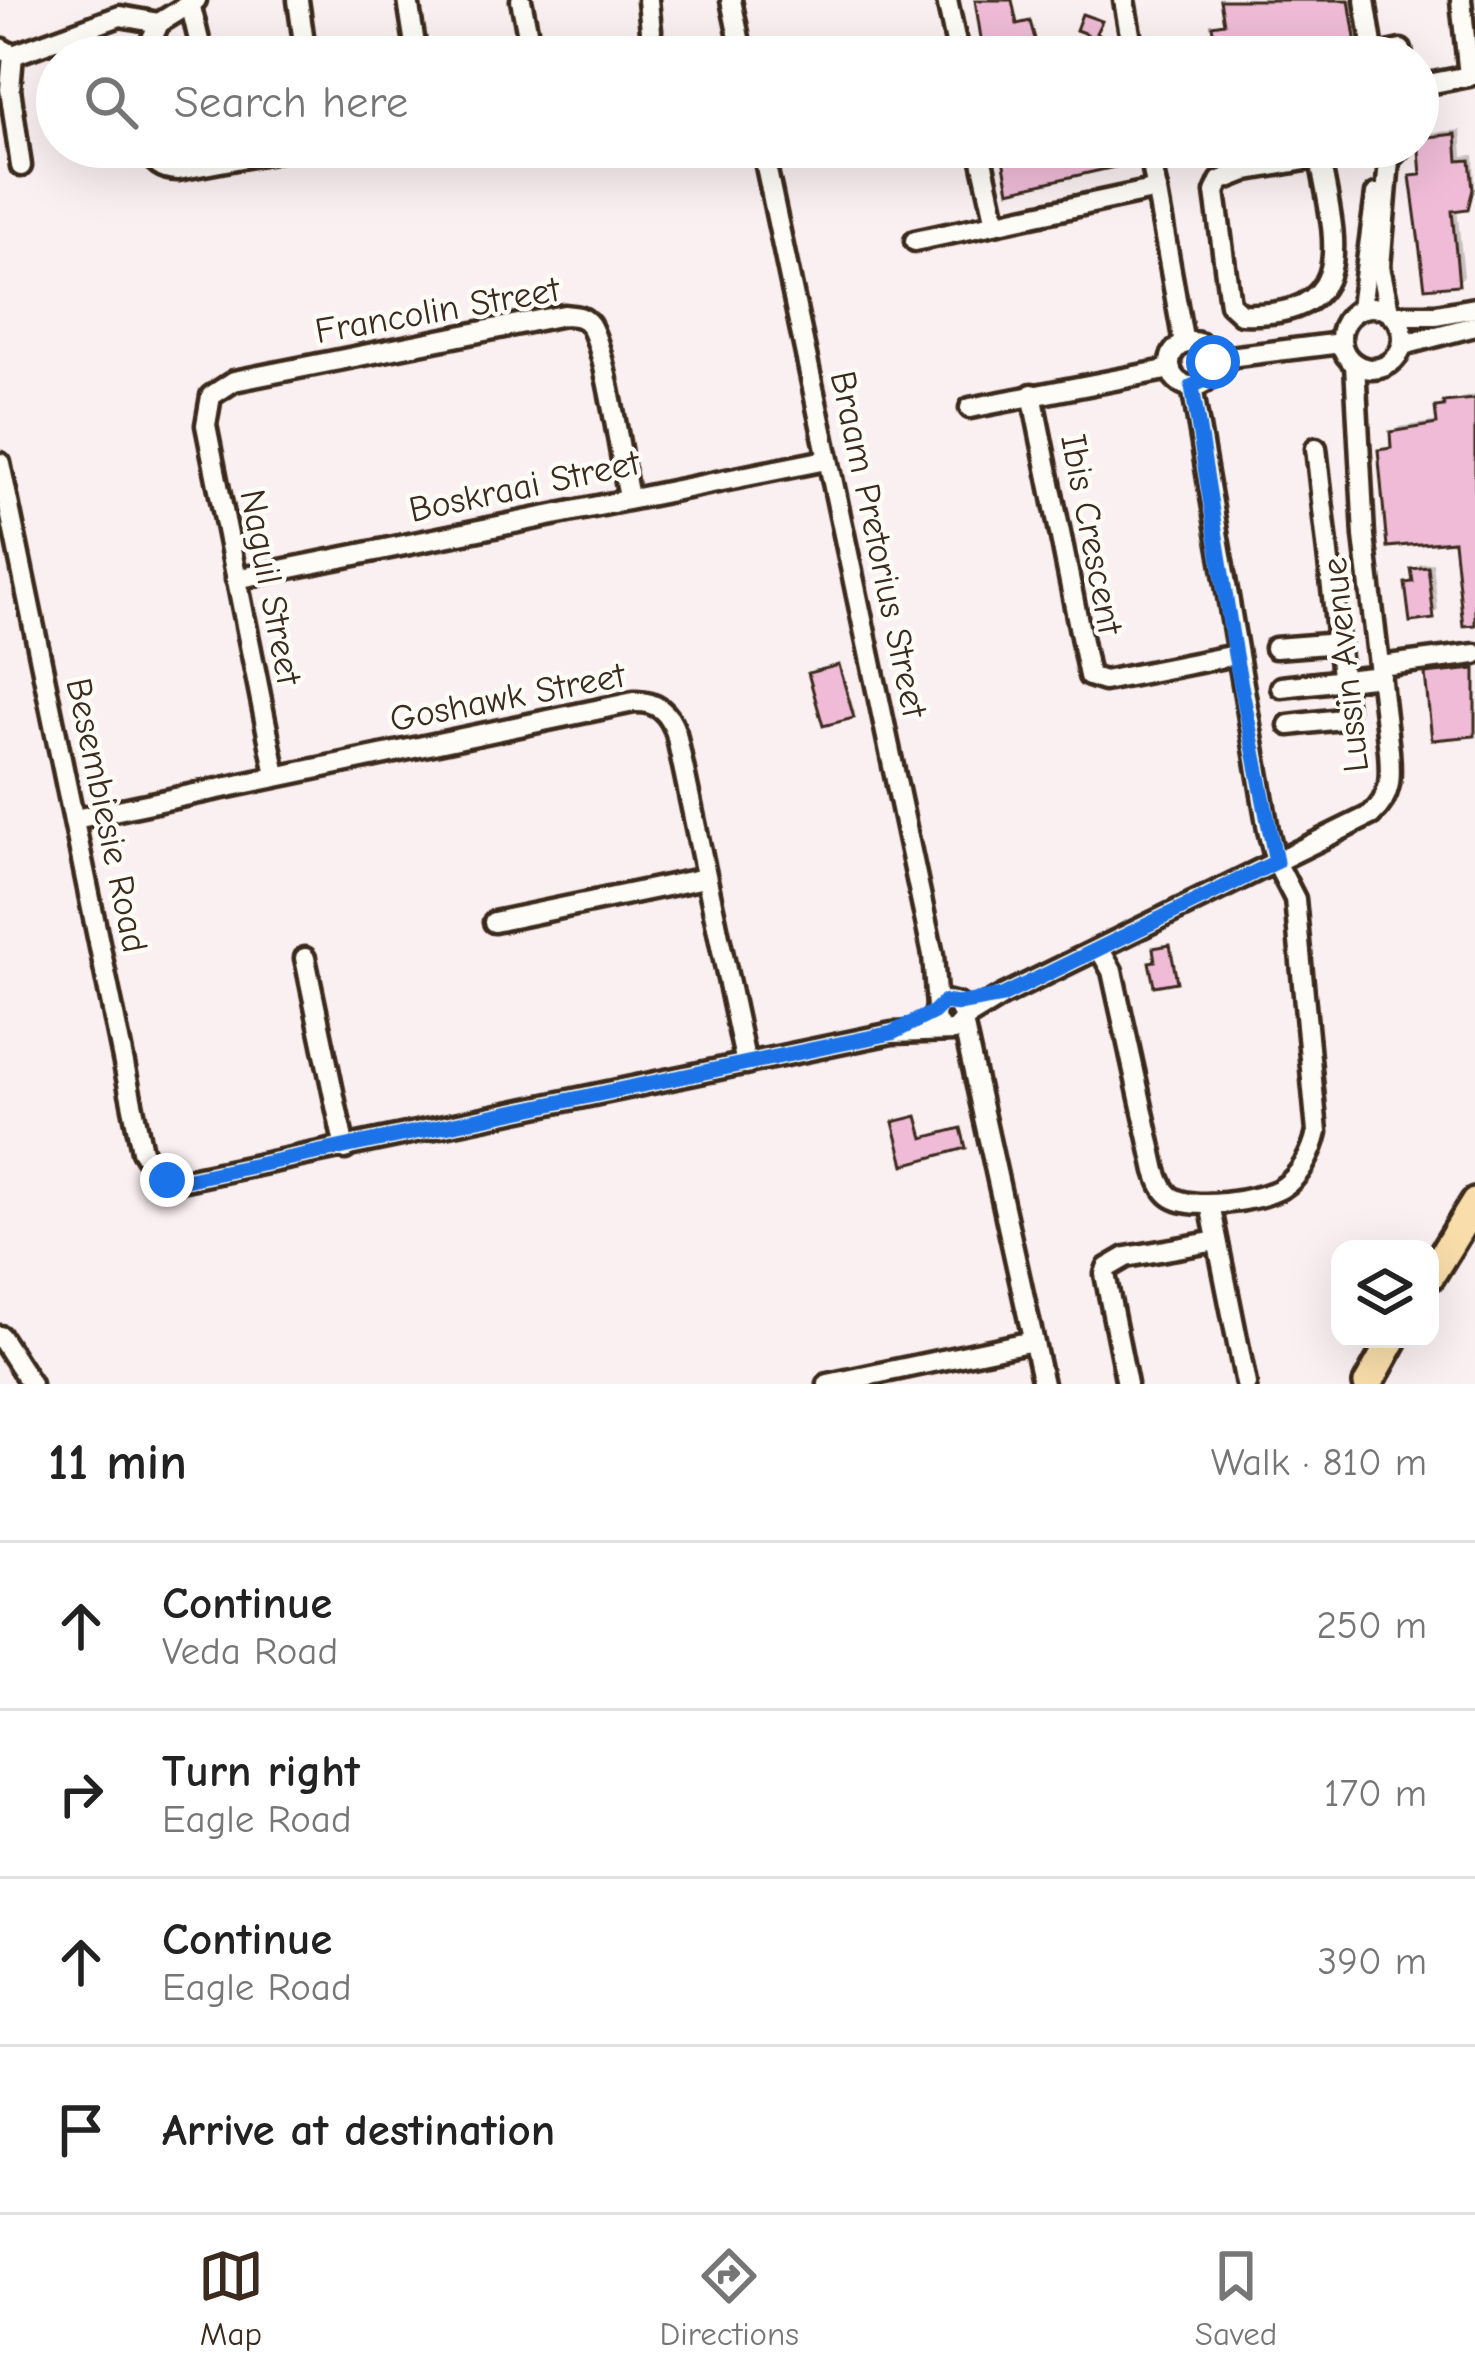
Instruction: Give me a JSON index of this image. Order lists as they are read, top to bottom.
{
  "streets": {
    "street": [
      "Francolin Street",
      "Boskraai Street",
      "Ibis Crescent",
      "Braam Pretorius Street",
      "Naguil Street",
      "Lussin Avenue",
      "Goshawk Street",
      "Besembiesie Road"
    ]
  },
  "crossings": [
    ["Francolin Street", "Boskraai Street"],
    ["Francolin Street", "Naguil Street"],
    ["Boskraai Street", "Braam Pretorius Street"],
    ["Boskraai Street", "Naguil Street"],
    ["Naguil Street", "Goshawk Street"],
    ["Goshawk Street", "Besembiesie Road"]
  ],
  "page": {
    "search": "Search here",
    "heading": ["11 min", "Walk · 810 m"],
    "list": [
      ["Continue", "Veda Road", "250 m"],
      ["Turn right", "Eagle Road", "170 m"],
      ["Continue", "Eagle Road", "390 m"],
      "Arrive at destination"
    ],
    "nav": ["Map", "Directions", "Saved"]
  }
}
